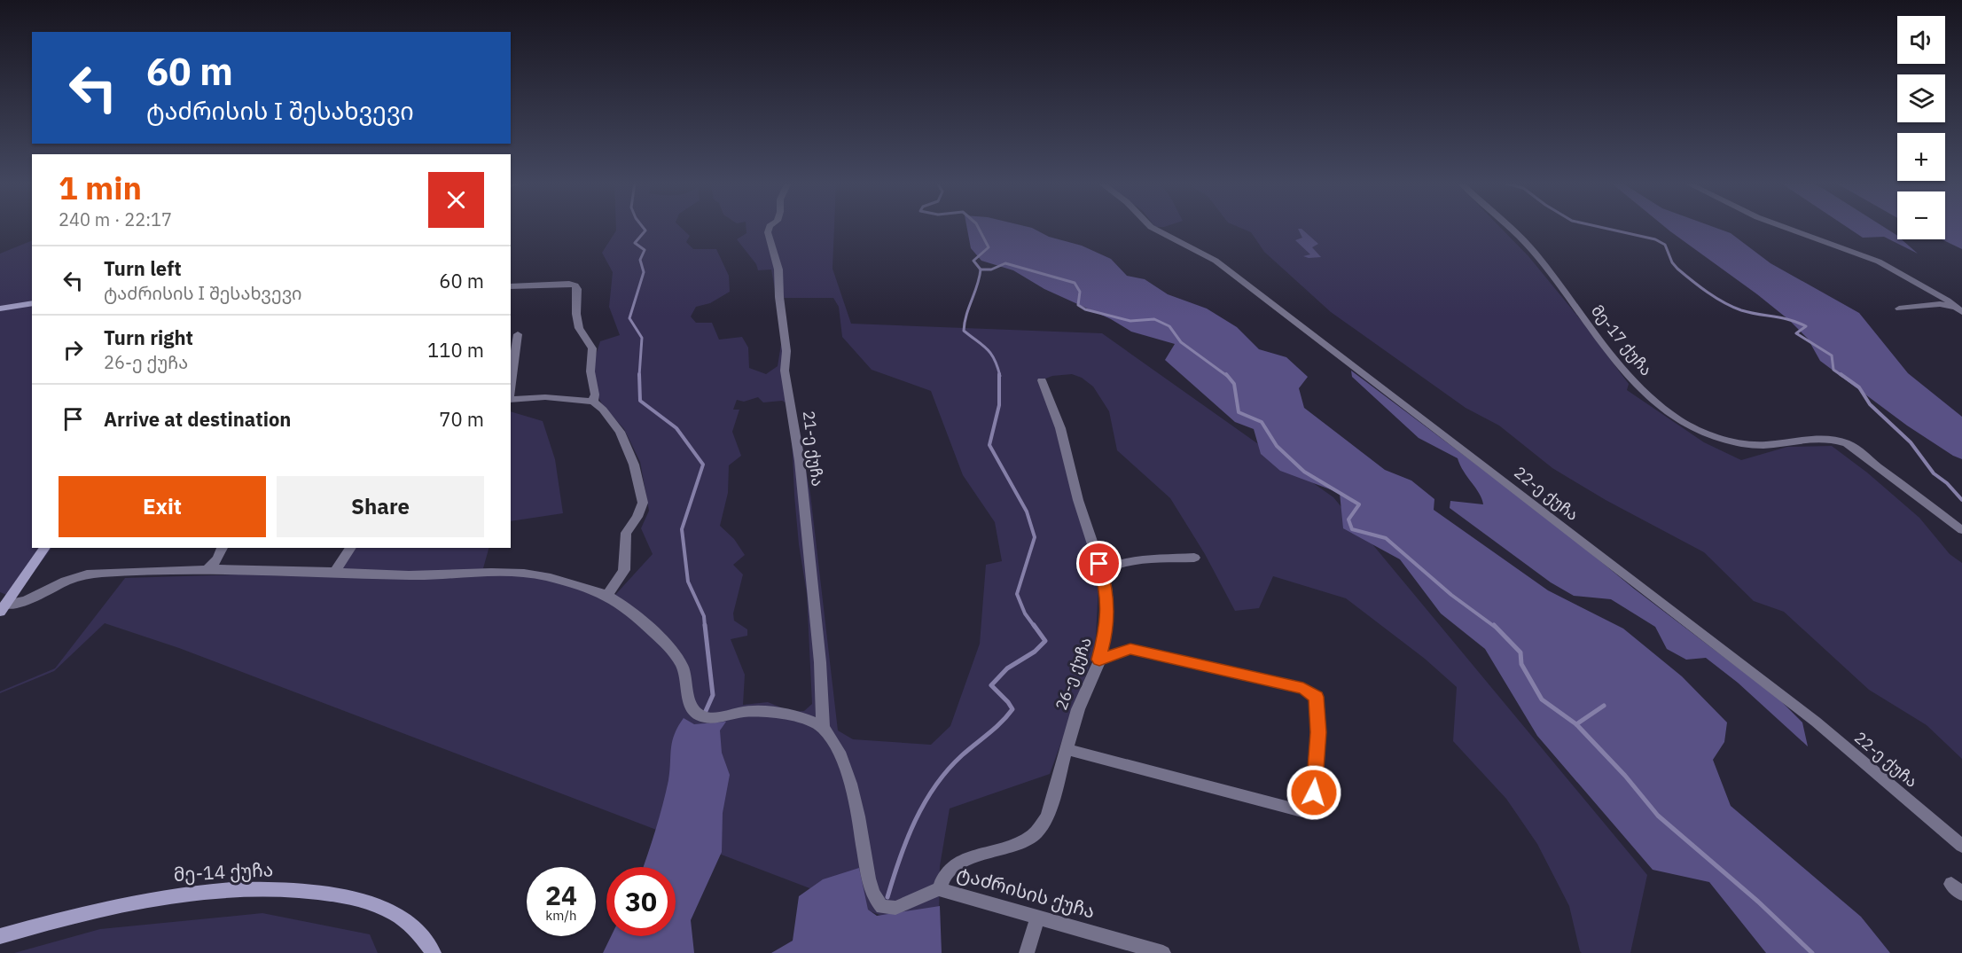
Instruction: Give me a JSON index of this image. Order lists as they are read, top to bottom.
{
  "streets": {
    "street": [
      "მე-17 ქუჩა",
      "21-ე ქუჩა",
      "22-ე ქუჩა",
      "26-ე ქუჩა",
      "მე-14 ქუჩა",
      "ტაძრისის ქუჩა"
    ]
  },
  "crossings": [
    ["21-ე ქუჩა", "ტაძრისის ქუჩა"],
    ["26-ე ქუჩა", "ტაძრისის ქუჩა"]
  ],
  "page": {
    "map_buttons": ["+", "−"],
    "turn": ["60 m", "ტაძრისის I შესახვევი"],
    "heading": ["1 min", "240 m · 22:17"],
    "list": [
      {
        "name": "Turn left",
        "note": "ტაძრისის I შესახვევი",
        "value": "60 m"
      },
      {
        "name": "Turn right",
        "note": "26-ე ქუჩა",
        "value": "110 m"
      },
      {
        "name": "Arrive at destination",
        "value": "70 m"
      }
    ],
    "buttons": ["Exit", "Share"],
    "speed": "24 km/h",
    "limit": "30"
  }
}
